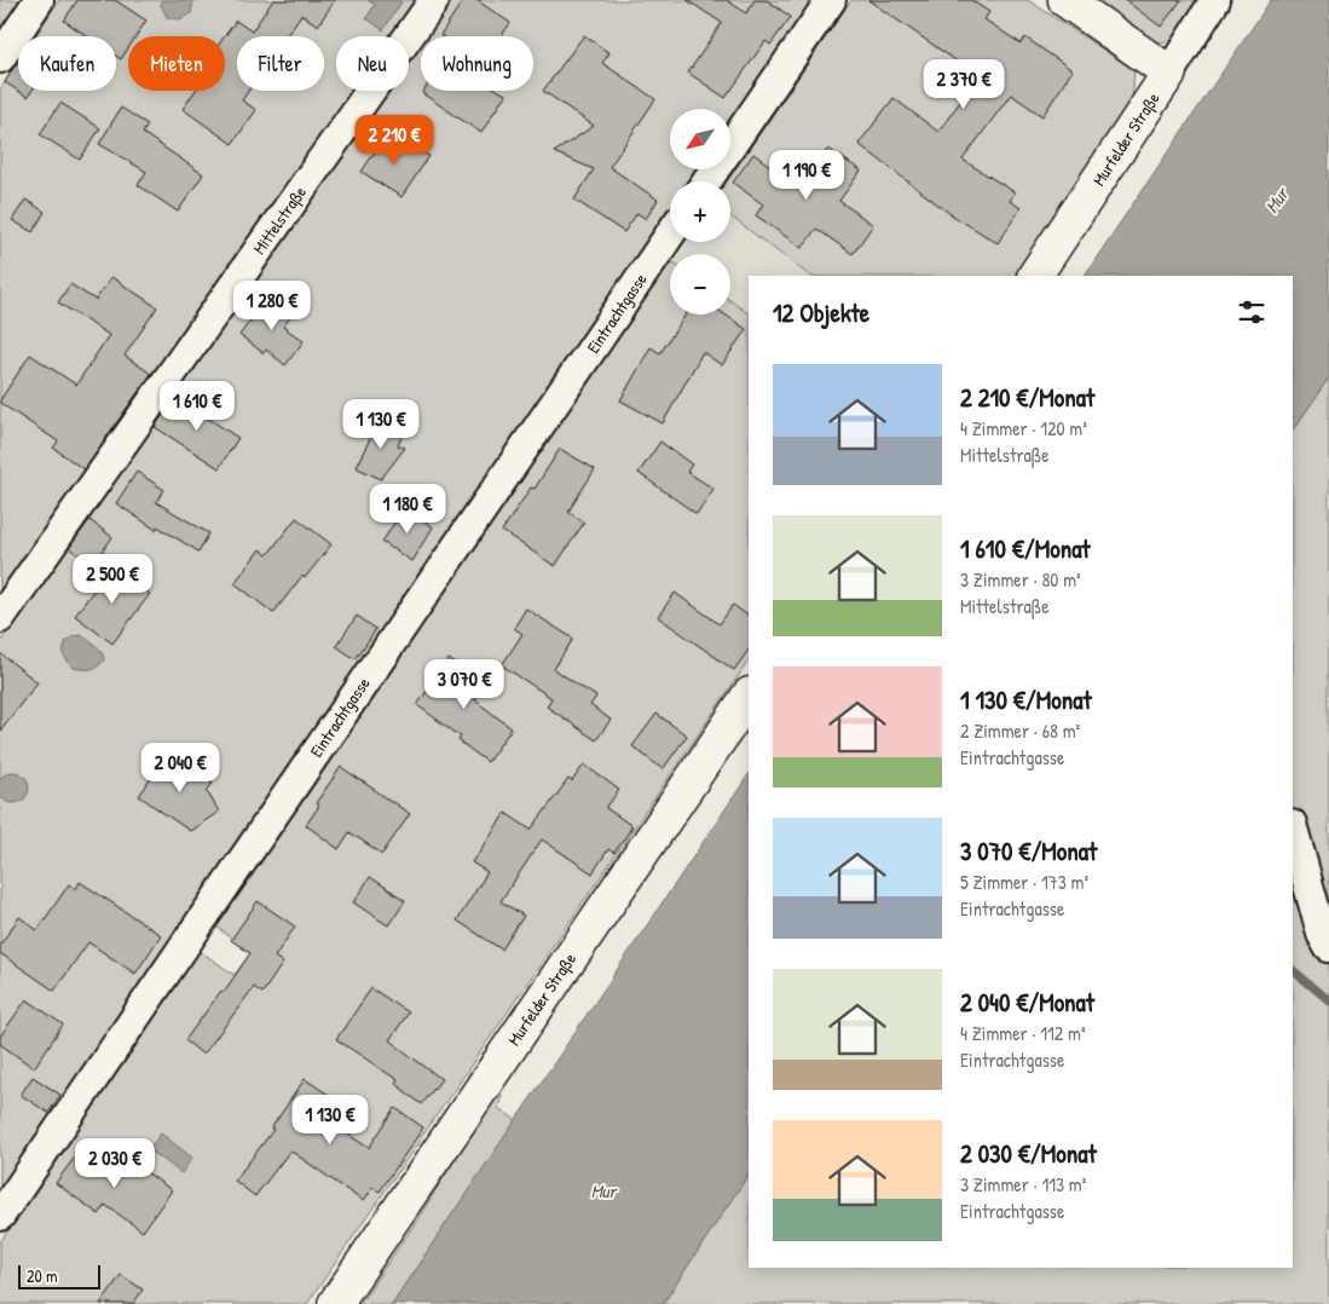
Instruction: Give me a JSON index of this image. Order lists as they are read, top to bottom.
{
  "streets": {
    "street": ["Murfelder Straße", "Mittelstraße", "Eintrachtgasse"]
  },
  "water": ["Mur"],
  "scale_bar": "20 m",
  "north": "bottom left",
  "page": {
    "chip": [
      "Kaufen",
      "Mieten",
      "Filter",
      "Neu",
      "Wohnung"
    ],
    "price": [
      "2 370 €",
      "2 210 €",
      "1 190 €",
      "1 280 €",
      "1 610 €",
      "1 130 €",
      "1 180 €",
      "2 500 €",
      "3 070 €",
      "2 040 €",
      "1 130 €",
      "2 030 €"
    ],
    "map_buttons": ["+", "−"],
    "heading": "12 Objekte",
    "list": [
      {
        "name": "2 210 €/Monat",
        "note": "4 Zimmer · 120 m² · Mittelstraße"
      },
      {
        "name": "1 610 €/Monat",
        "note": "3 Zimmer · 80 m² · Mittelstraße"
      },
      {
        "name": "1 130 €/Monat",
        "note": "2 Zimmer · 68 m² · Eintrachtgasse"
      },
      {
        "name": "3 070 €/Monat",
        "note": "5 Zimmer · 173 m² · Eintrachtgasse"
      },
      {
        "name": "2 040 €/Monat",
        "note": "4 Zimmer · 112 m² · Eintrachtgasse"
      },
      {
        "name": "2 030 €/Monat",
        "note": "3 Zimmer · 113 m² · Eintrachtgasse"
      }
    ],
    "scale": "20 m"
  }
}
